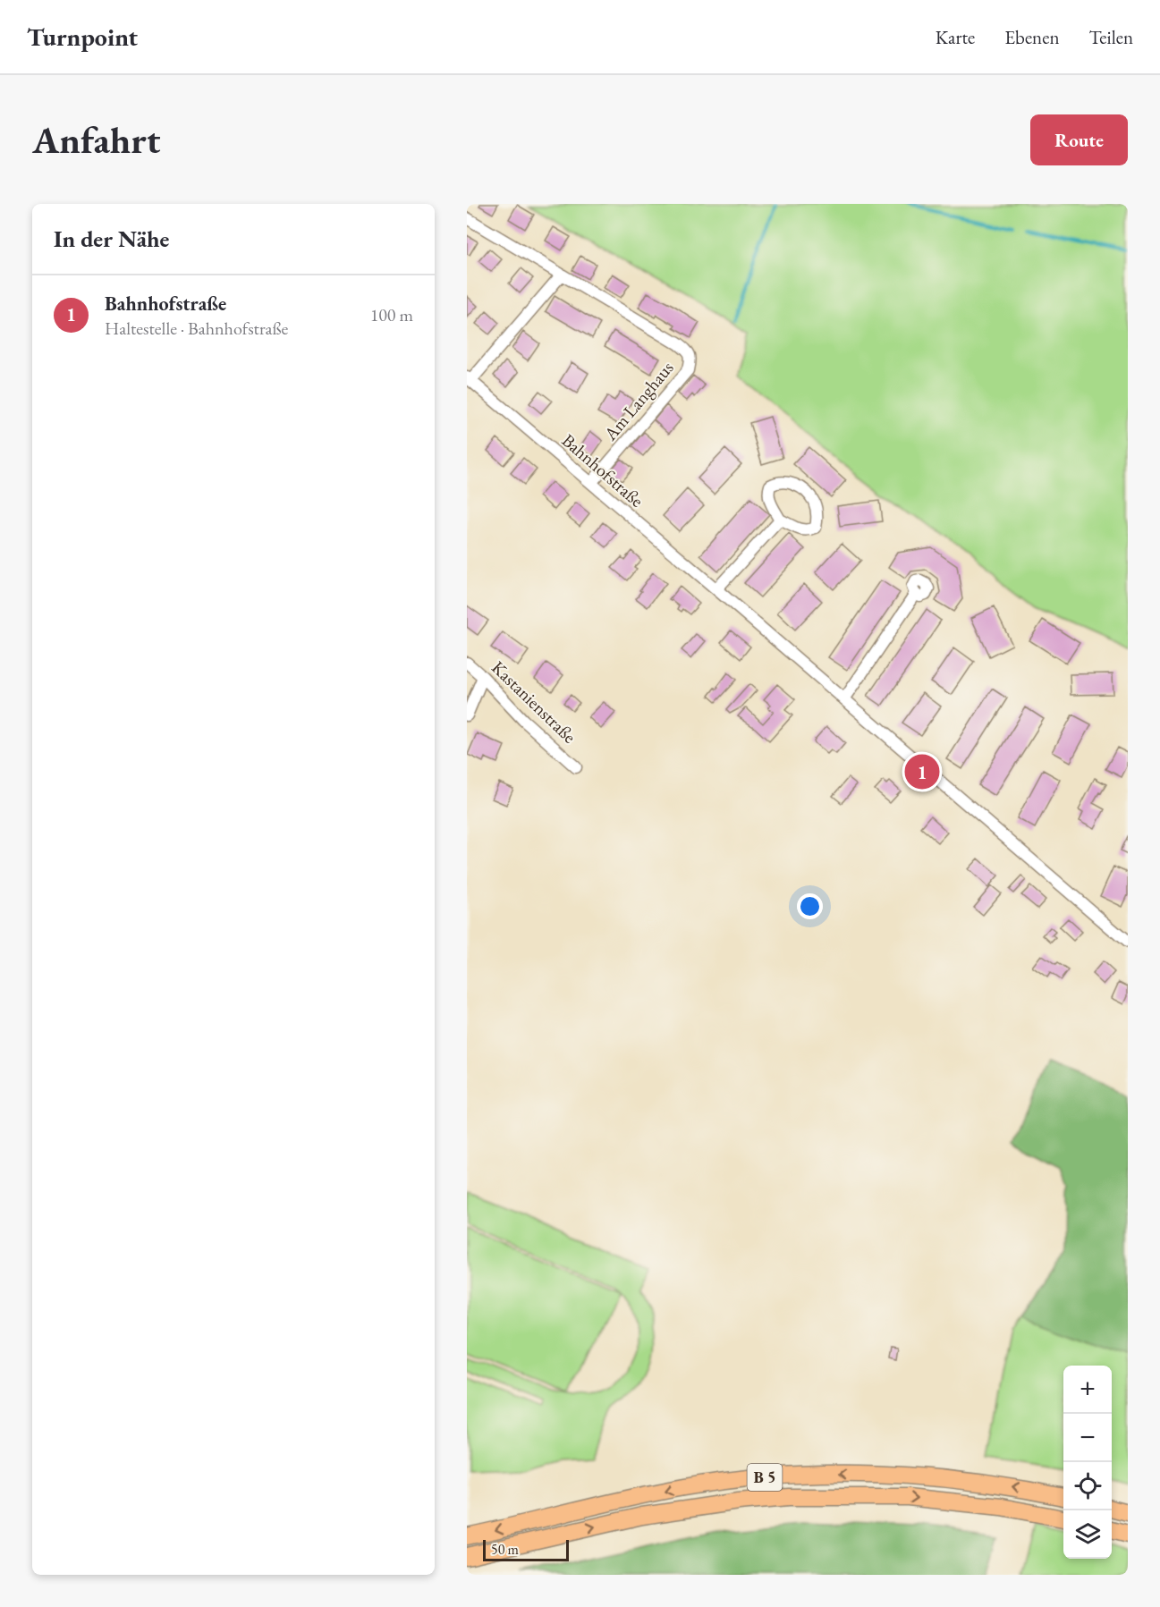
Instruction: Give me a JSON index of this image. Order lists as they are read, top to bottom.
{
  "streets": {
    "highway": ["B 5"],
    "street": ["Am Langhaus", "Bahnhofstraße", "Kastanienstraße"]
  },
  "crossings": [
    ["Am Langhaus", "Bahnhofstraße"]
  ],
  "scale_bar": "50 m",
  "page": {
    "header": "Turnpoint",
    "nav": ["Karte", "Ebenen", "Teilen"],
    "buttons": "Route",
    "title": "Anfahrt",
    "heading": "In der Nähe",
    "list": [
      {
        "mark": "1",
        "name": "Bahnhofstraße",
        "note": "Haltestelle · Bahnhofstraße",
        "value": "100 m"
      }
    ],
    "pins": "1",
    "map_buttons": ["+", "−"],
    "scale": "50 m"
  }
}
